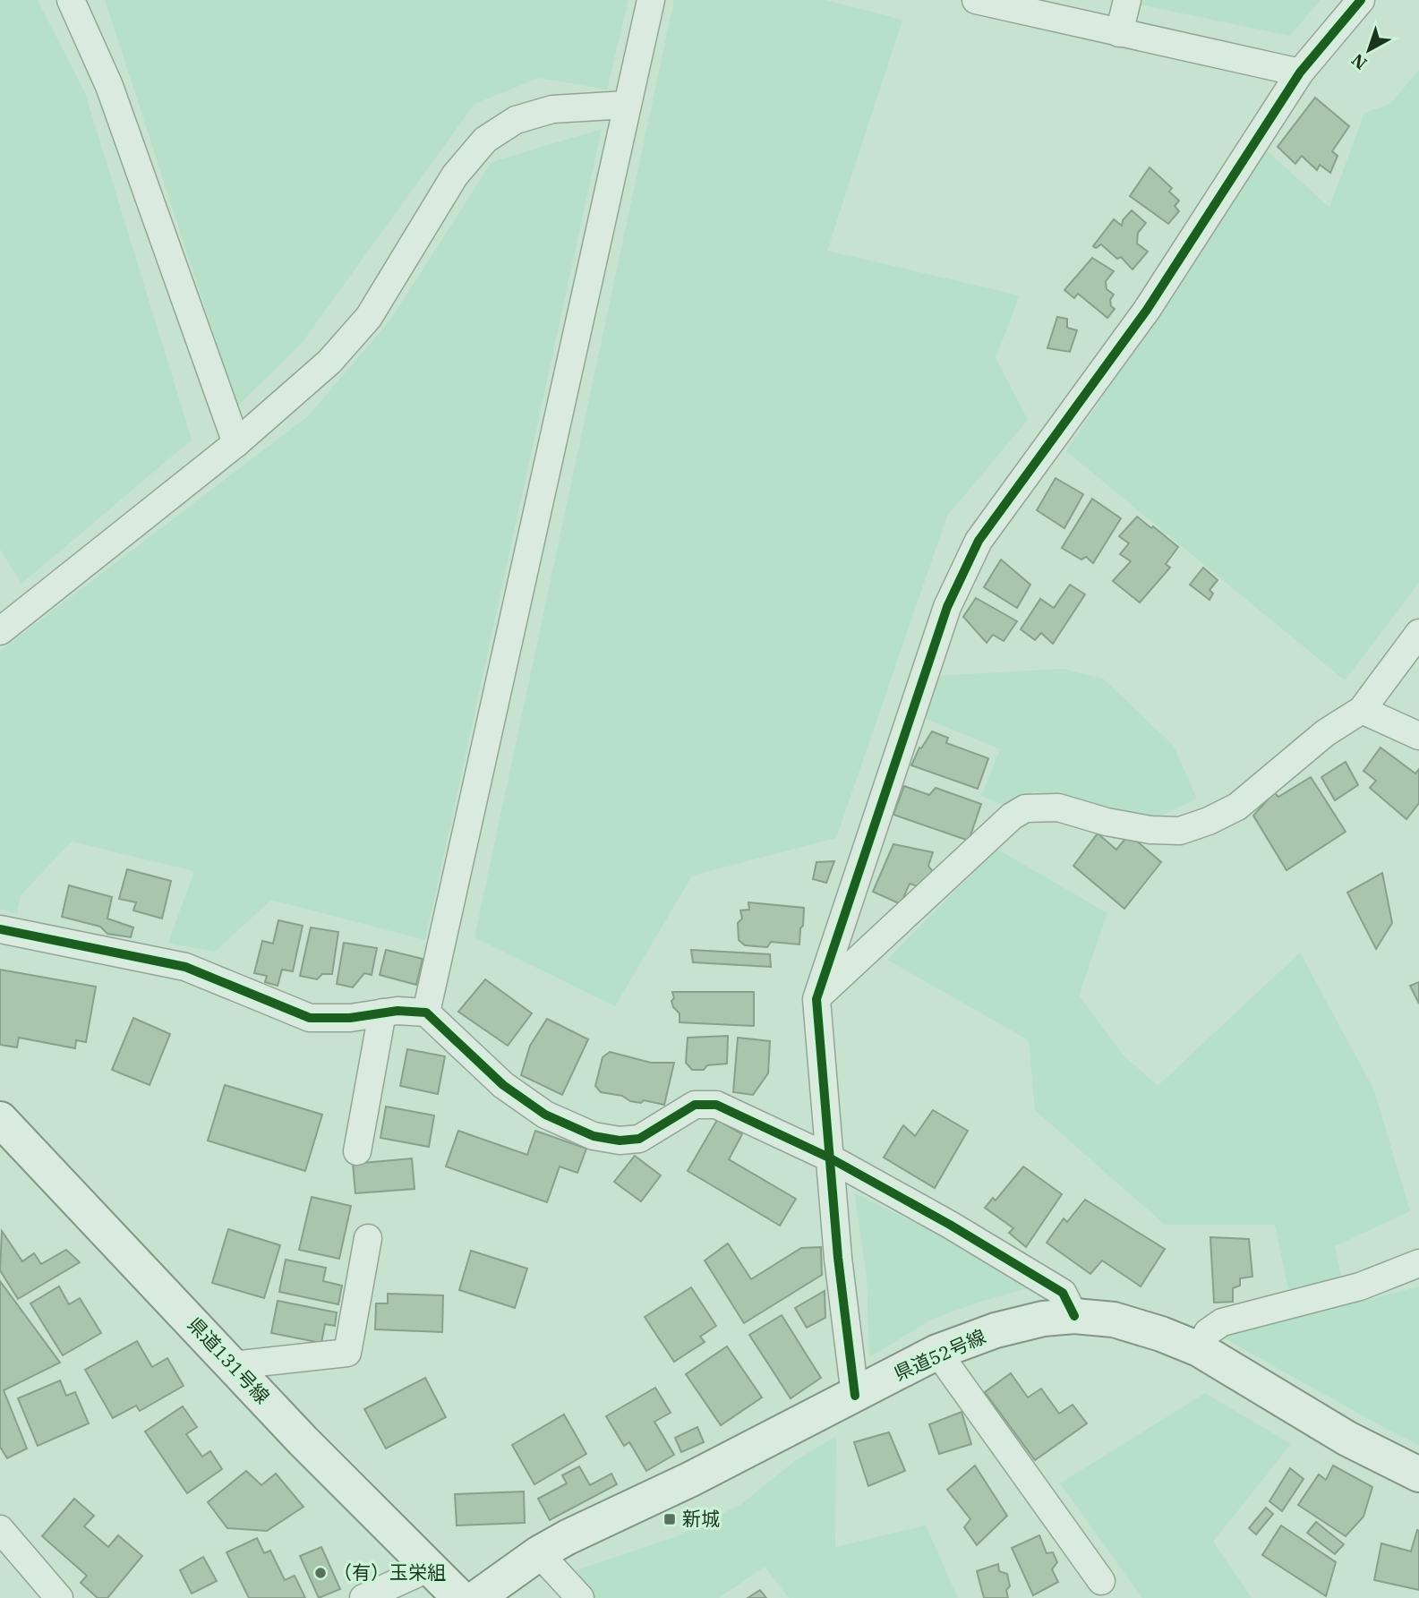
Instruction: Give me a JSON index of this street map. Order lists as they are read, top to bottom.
{
  "streets": {
    "main road": ["県道52号線", "県道131号線"]
  },
  "places": {
    "transit": ["新城"],
    "other": ["（有）玉栄組"]
  },
  "north": "bottom left"
}
